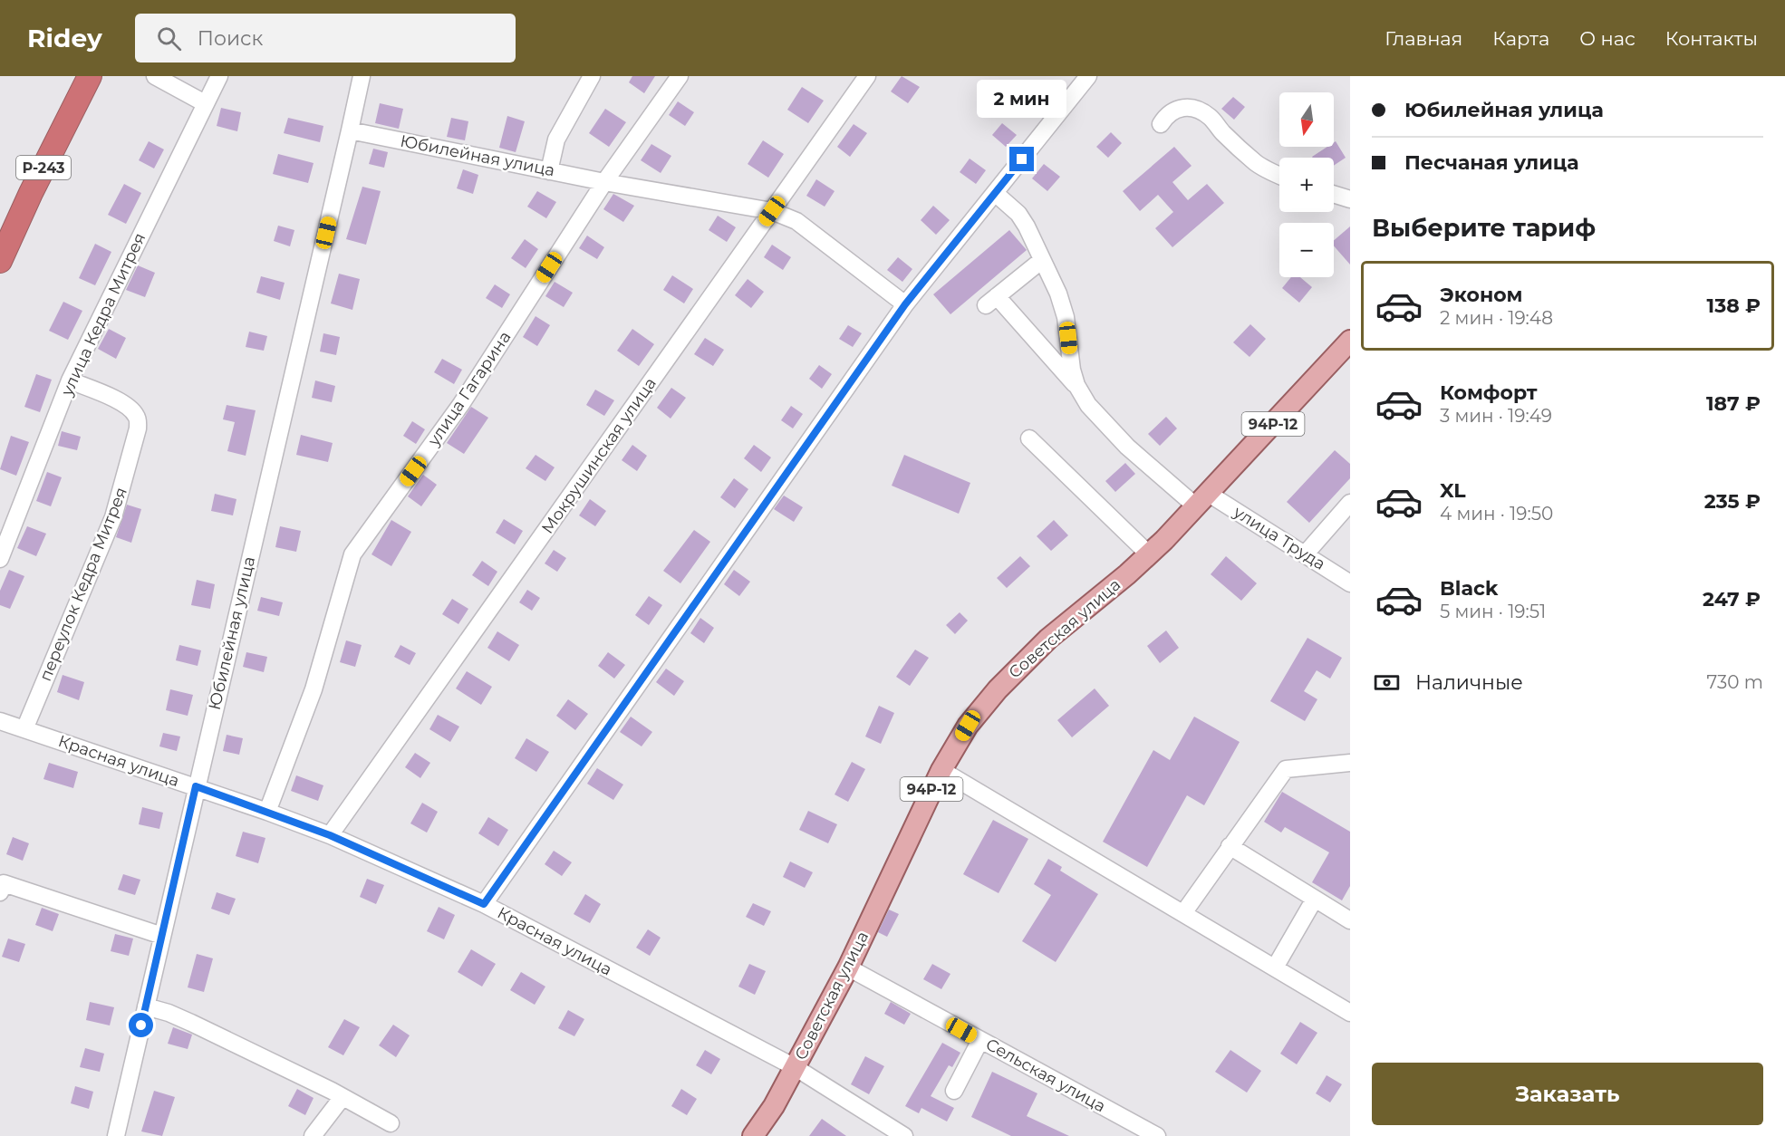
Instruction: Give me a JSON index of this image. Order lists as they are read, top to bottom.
{
  "streets": {
    "highway": ["Р-243"],
    "main road": ["94Р-12", "Советская улица"],
    "street": [
      "Юбилейная улица",
      "улица Кедра Митрея",
      "улица Гагарина",
      "Мокрушинская улица",
      "улица Труда",
      "переулок Кедра Митрея",
      "Красная улица",
      "Сельская улица"
    ]
  },
  "crossings": [
    ["Юбилейная улица", "улица Гагарина"],
    ["Юбилейная улица", "Мокрушинская улица"],
    ["Юбилейная улица", "Красная улица"],
    ["улица Кедра Митрея", "переулок Кедра Митрея"],
    ["улица Гагарина", "Красная улица"],
    ["Мокрушинская улица", "Красная улица"],
    ["улица Труда", "Советская улица"],
    ["переулок Кедра Митрея", "Красная улица"],
    ["Советская улица", "Красная улица"],
    ["Советская улица", "Сельская улица"]
  ],
  "north": "bottom",
  "page": {
    "header": "Ridey",
    "search": "Поиск",
    "nav": [
      "Главная",
      "Карта",
      "О нас",
      "Контакты"
    ],
    "banner": ["Юбилейная улица", "Песчаная улица"],
    "bubble": "2 мин",
    "map_buttons": ["+", "−"],
    "heading": "Выберите тариф",
    "list": [
      {
        "name": "Эконом",
        "note": "2 мин · 19:48",
        "value": "138 ₽"
      },
      {
        "name": "Комфорт",
        "note": "3 мин · 19:49",
        "value": "187 ₽"
      },
      {
        "name": "XL",
        "note": "4 мин · 19:50",
        "value": "235 ₽"
      },
      {
        "name": "Black",
        "note": "5 мин · 19:51",
        "value": "247 ₽"
      }
    ],
    "pay": ["Наличные", "730 m"],
    "buttons": "Заказать"
  }
}
